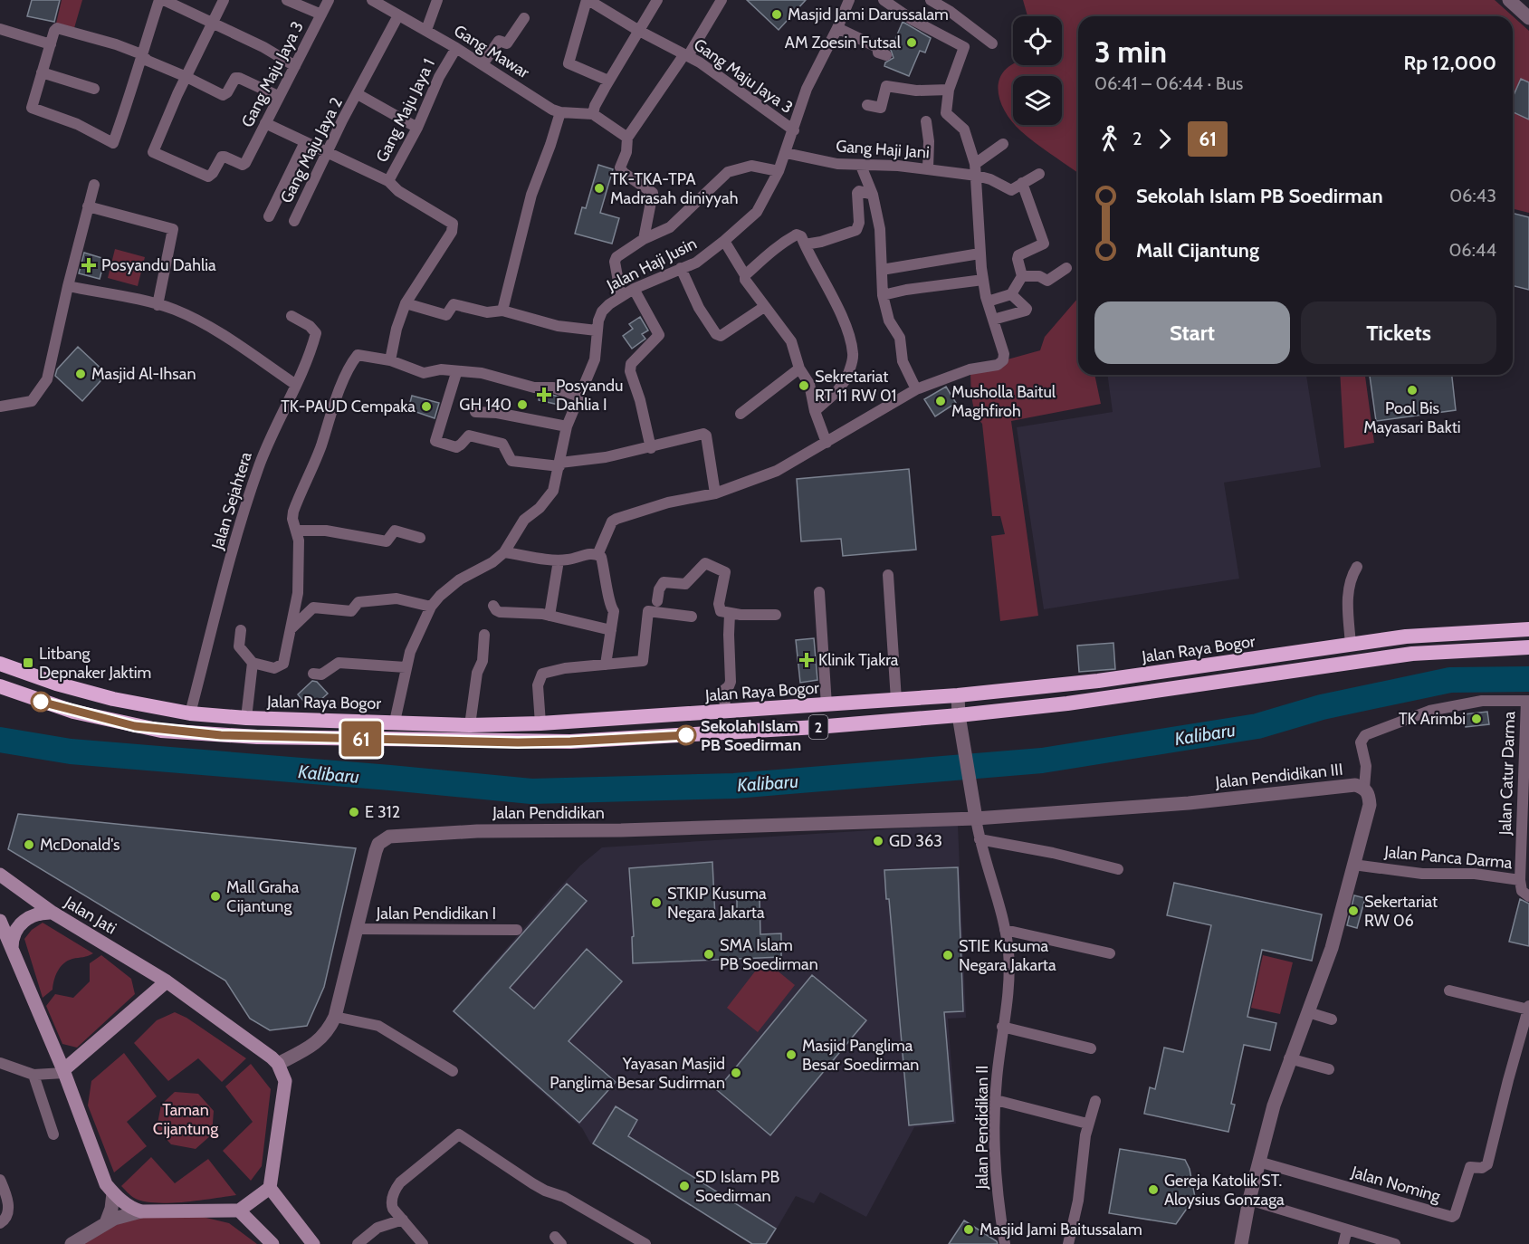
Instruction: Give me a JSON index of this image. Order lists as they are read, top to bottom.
{
  "streets": {
    "highway": ["Jalan Raya Bogor", "2"],
    "main road": ["Jalan Jati"],
    "street": [
      "Gang Mawar",
      "Gang Maju Jaya 3",
      "Gang Maju Jaya 1",
      "Gang Haji Jani",
      "Gang Maju Jaya 2",
      "Jalan Haji Jusin",
      "Jalan Sejahtera",
      "Jalan Catur Darma",
      "Jalan Pendidikan III",
      "Jalan Pendidikan",
      "Jalan Panca Darma",
      "Jalan Pendidikan I",
      "Jalan Pendidikan II",
      "Jalan Noming"
    ]
  },
  "crossings": [
    ["Gang Mawar", "Gang Maju Jaya 1"],
    ["Gang Mawar", "Gang Maju Jaya 2"],
    ["Gang Maju Jaya 3", "Jalan Haji Jusin"],
    ["Gang Maju Jaya 1", "Gang Maju Jaya 2"],
    ["Gang Haji Jani", "Jalan Haji Jusin"],
    ["Jalan Haji Jusin", "Jalan Raya Bogor"],
    ["Jalan Sejahtera", "Jalan Raya Bogor"],
    ["Jalan Catur Darma", "Jalan Panca Darma"],
    ["Jalan Pendidikan III", "Jalan Pendidikan"],
    ["Jalan Pendidikan III", "Jalan Panca Darma"],
    ["Jalan Pendidikan III", "Jalan Pendidikan II"],
    ["Jalan Pendidikan III", "Jalan Noming"],
    ["Jalan Pendidikan", "Jalan Pendidikan I"],
    ["Jalan Pendidikan", "Jalan Jati"],
    ["Jalan Pendidikan", "Jalan Pendidikan II"]
  ],
  "water": ["Kalibaru"],
  "parks": ["Taman Cijantung"],
  "places": {
    "other": [
      "Masjid Jami Darussalam",
      "AM Zoesin Futsal",
      "TK-TKA-TPA Madrasah diniyyah",
      "Masjid Al-Ihsan",
      "Sekretariat RT 11 RW 01",
      "Pool Bis Mayasari Bakti",
      "Musholla Baitul Maghfiroh",
      "GH 140",
      "TK-PAUD Cempaka",
      "TK Arimbi",
      "Sekolah Islam PB Soedirman",
      "E 312",
      "GD 363",
      "McDonald's",
      "Mall Graha Cijantung",
      "STKIP Kusuma Negara Jakarta",
      "Sekertariat RW 06",
      "SMA Islam PB Soedirman",
      "STIE Kusuma Negara Jakarta",
      "Masjid Panglima Besar Soedirman",
      "Yayasan Masjid Panglima Besar Sudirman",
      "SD Islam PB Soedirman",
      "Gereja Katolik ST. Aloysius Gonzaga",
      "Masjid Jami Baitussalam"
    ],
    "health": ["Posyandu Dahlia", "Posyandu Dahlia I", "Klinik Tjakra"],
    "transit": ["Litbang Depnaker Jaktim"]
  },
  "lines": ["bus line 61"],
  "page": {
    "on_map": "61",
    "heading": ["3 min", "06:41 – 06:44 · Bus", "Rp 12,000"],
    "legs": ["2", "61"],
    "list": [
      {
        "name": "Sekolah Islam PB Soedirman",
        "value": "06:43"
      },
      {
        "name": "Mall Cijantung",
        "value": "06:44"
      }
    ],
    "buttons": ["Start", "Tickets"]
  }
}
